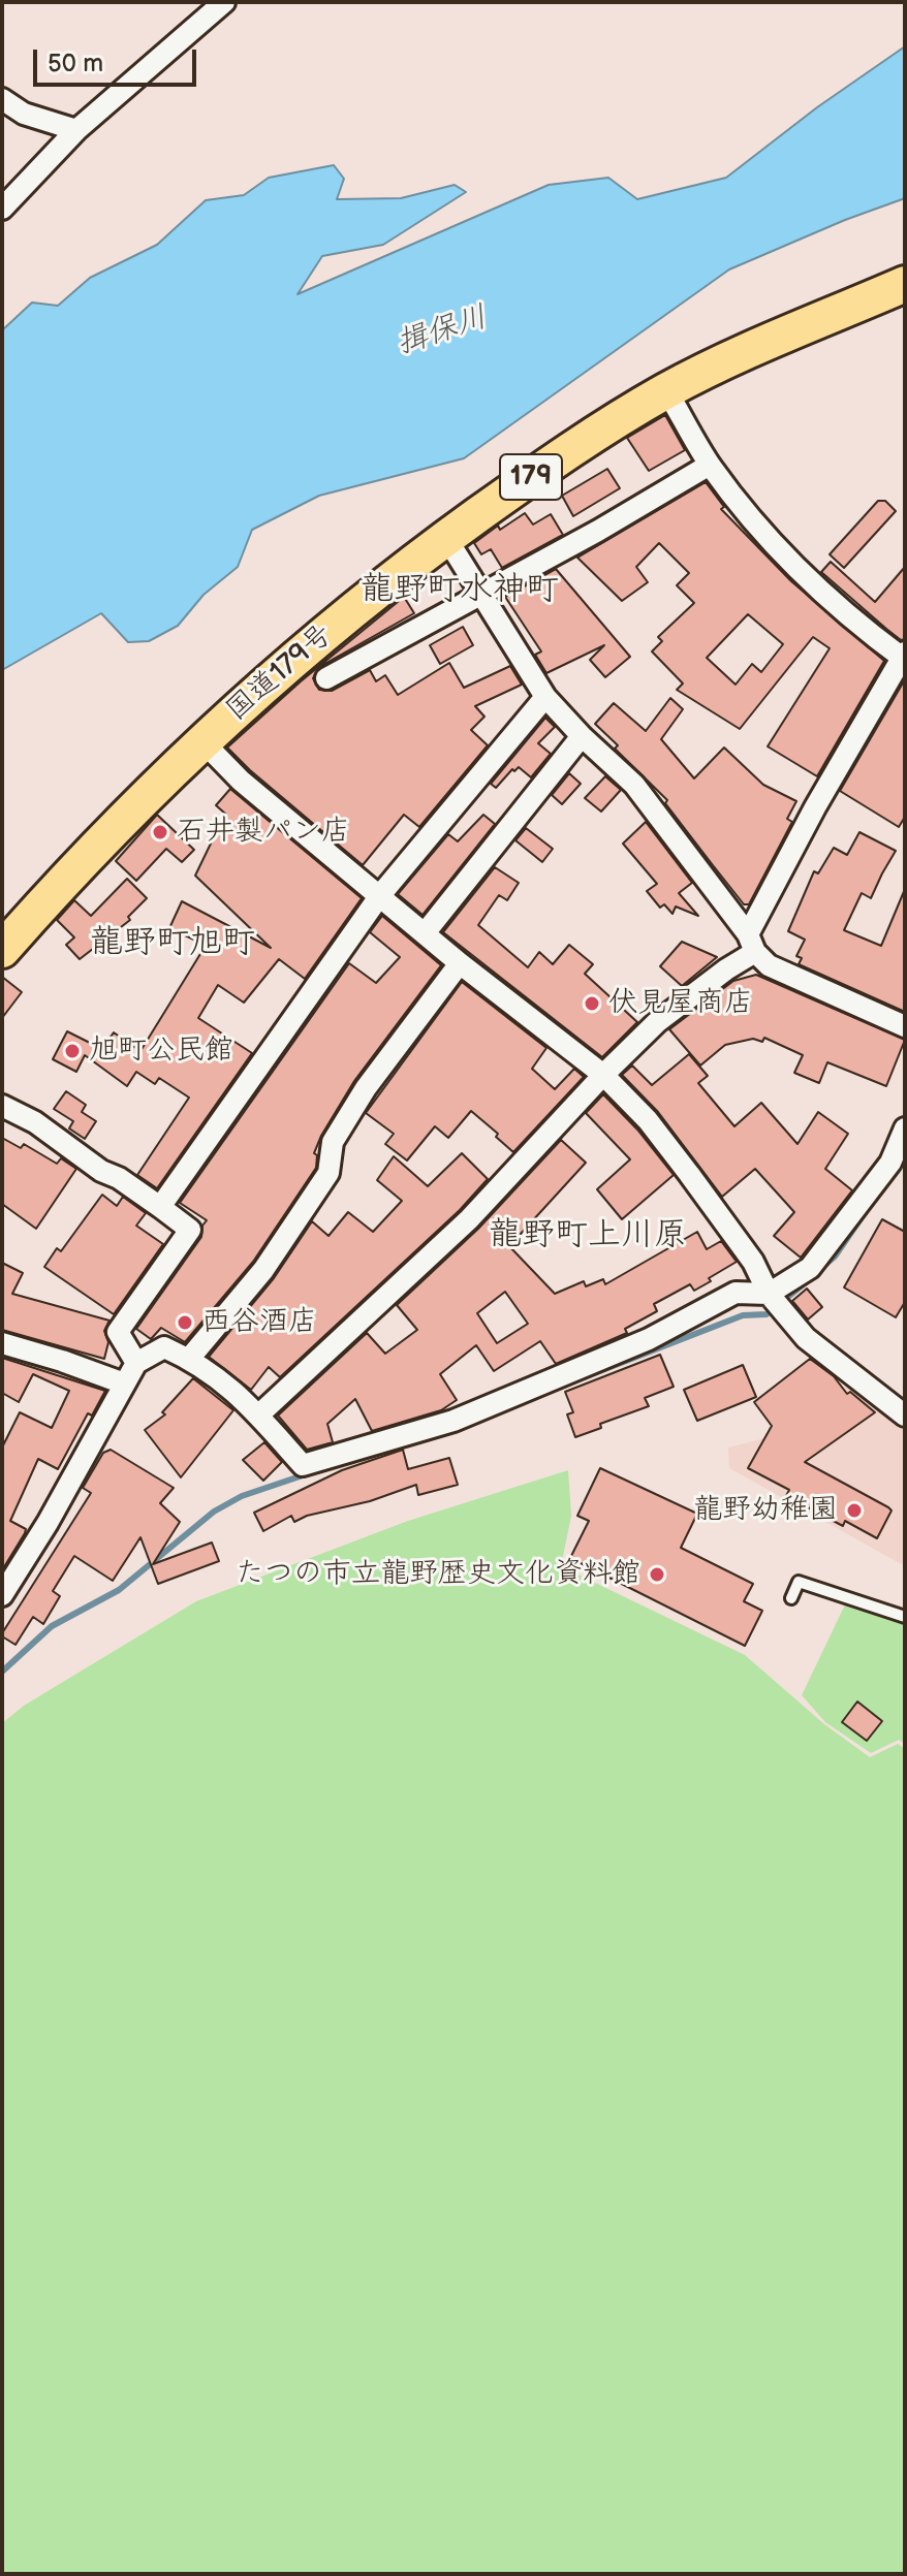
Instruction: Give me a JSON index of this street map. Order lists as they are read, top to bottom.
{
  "streets": {
    "highway": ["179", "国道179号"]
  },
  "districts": ["龍野町水神町", "龍野町旭町", "龍野町上川原"],
  "water": ["揖保川"],
  "places": [
    "石井製パン店",
    "伏見屋商店",
    "旭町公民館",
    "西谷酒店",
    "龍野幼稚園",
    "たつの市立龍野歴史文化資料館"
  ],
  "scale_bar": "50 m"
}
